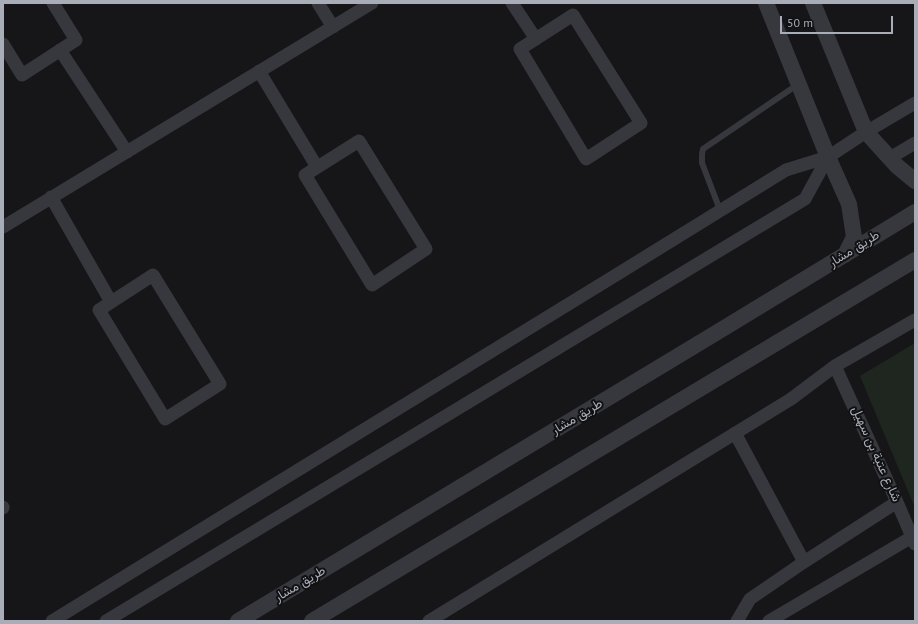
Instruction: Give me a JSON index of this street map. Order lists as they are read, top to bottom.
{
  "streets": {
    "street": ["طريق مشار", "شارع عتبة بن سهيل"]
  },
  "scale_bar": "50 m"
}
